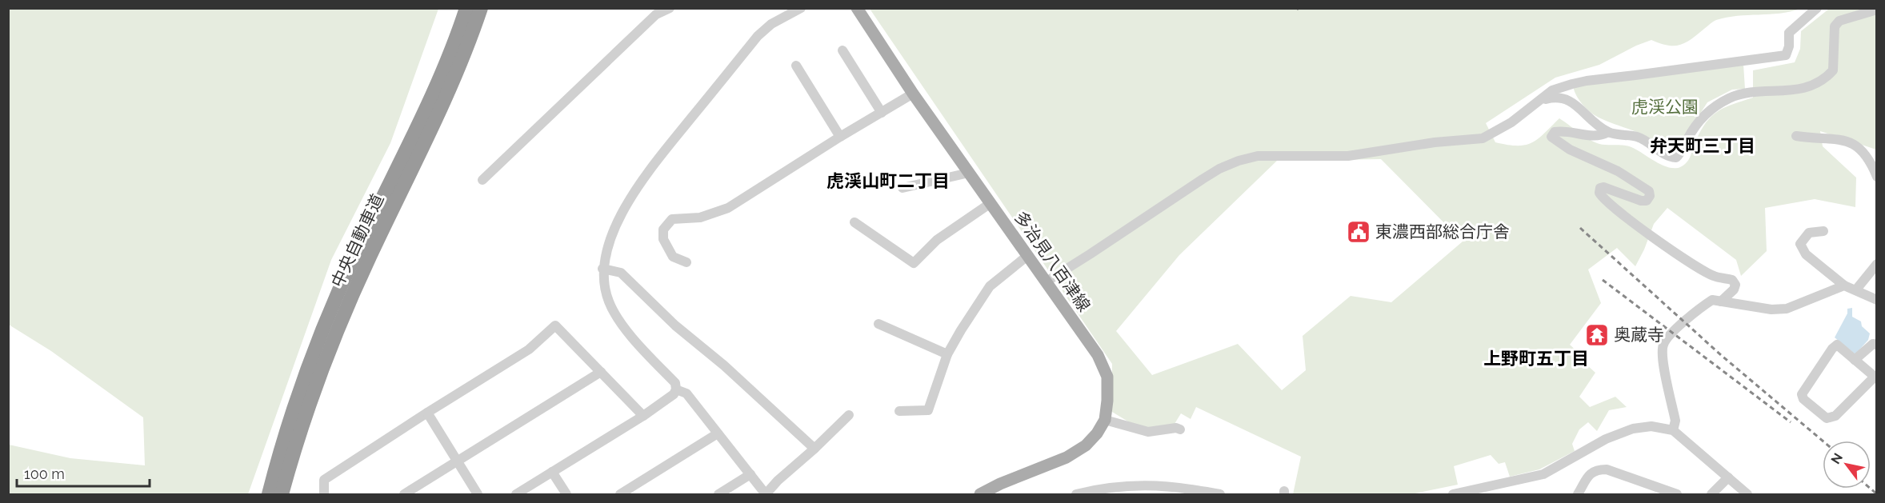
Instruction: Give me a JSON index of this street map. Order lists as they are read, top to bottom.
{
  "streets": {
    "highway": ["中央自動車道"],
    "main road": ["多治見八百津線"]
  },
  "districts": ["弁天町三丁目", "虎渓山町二丁目", "上野町五丁目"],
  "parks": ["虎渓公園"],
  "places": {
    "public building": ["東濃西部総合庁舎"],
    "temple": ["奥蔵寺"]
  },
  "scale_bar": "100 m",
  "north": "top left"
}
